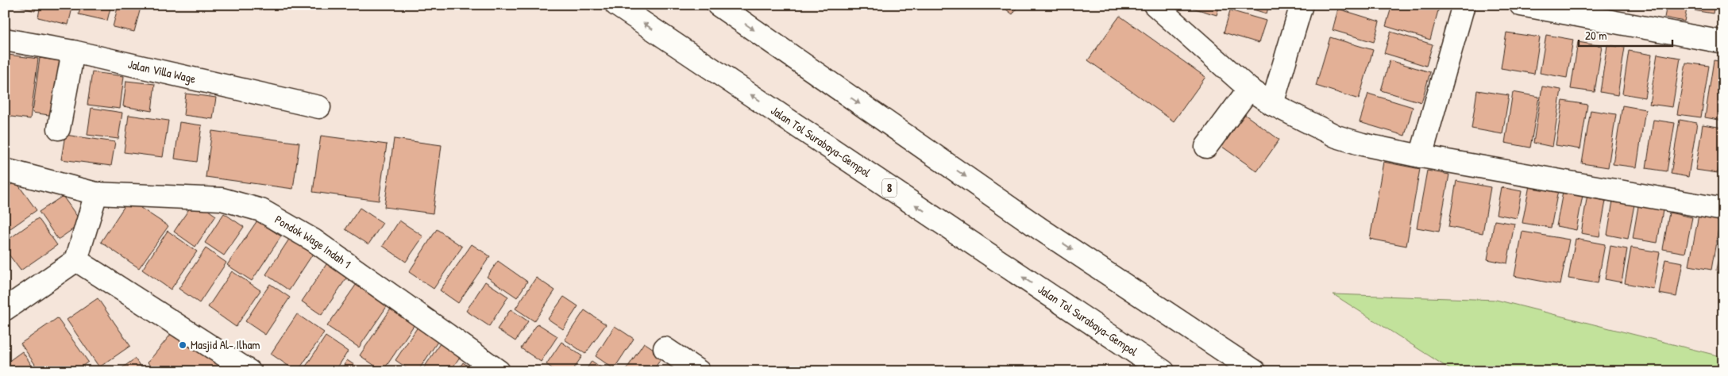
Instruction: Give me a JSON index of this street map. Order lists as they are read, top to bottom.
{
  "streets": {
    "main road": [
      "Jalan Villa Wage",
      "Jalan Tol Surabaya–Gempol",
      "8",
      "Pondok Wage Indah 1"
    ]
  },
  "places": ["Masjid Al- Ilham"],
  "scale_bar": "20 m"
}
